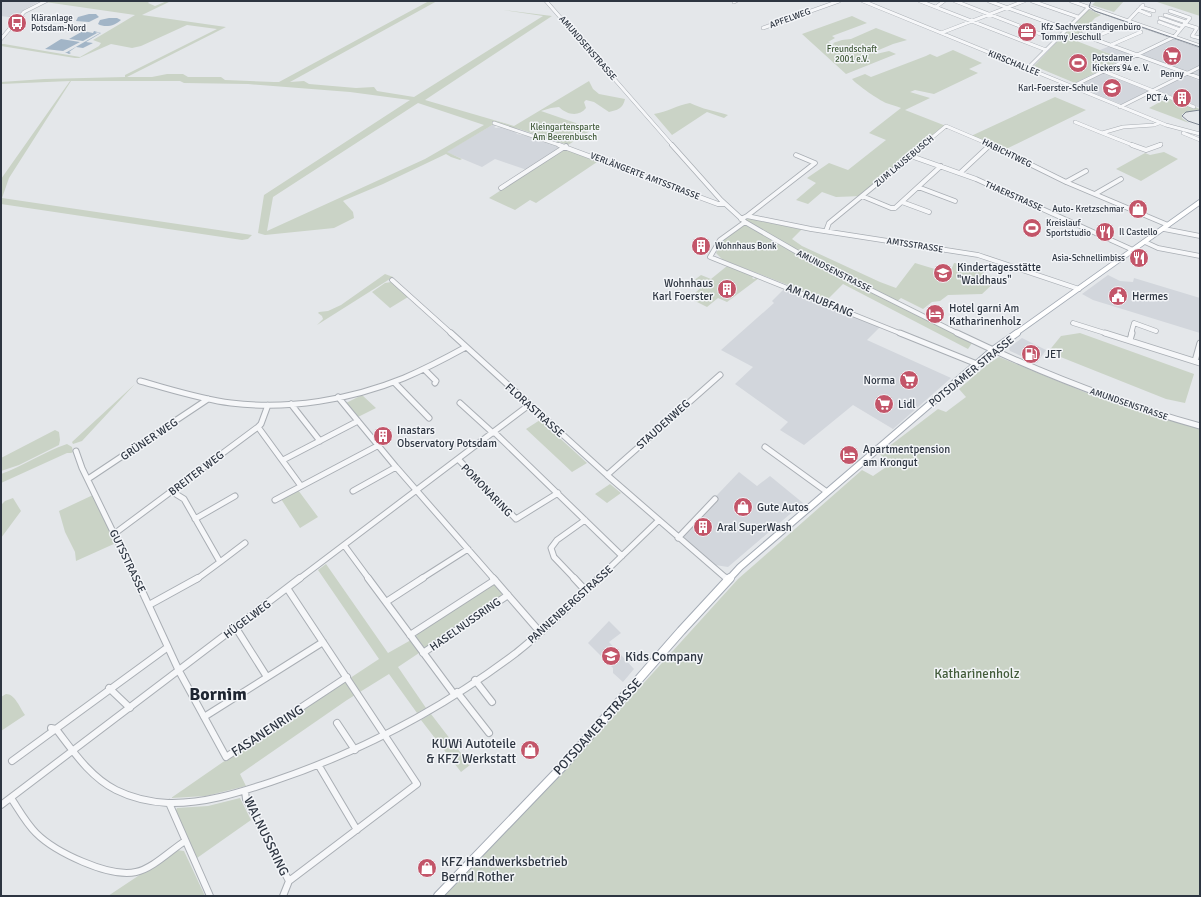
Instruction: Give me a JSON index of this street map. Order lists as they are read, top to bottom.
{
  "streets": {
    "main road": ["POTSDAMER STRASSE"],
    "street": [
      "APFELWEG",
      "AMUNDSENSTRASSE",
      "KIRSCHALLEE",
      "HABICHTWEG",
      "ZUM LAUSEBUSCH",
      "VERLÄNGERTE AMTSSTRASSE",
      "THAERSTRASSE",
      "AMTSSTRASSE",
      "AM RAUBFANG",
      "FLORASTRASSE",
      "STAUDENWEG",
      "GRÜNER WEG",
      "BREITER WEG",
      "POMONARING",
      "GUTSSTRASSE",
      "PANNENBERGSTRASSE",
      "HÜGELWEG",
      "HASELNUSSRING",
      "FASANENRING",
      "WALNUSSRING"
    ]
  },
  "crossings": [
    ["AMUNDSENSTRASSE", "VERLÄNGERTE AMTSSTRASSE"],
    ["AMUNDSENSTRASSE", "AMTSSTRASSE"],
    ["AMUNDSENSTRASSE", "AM RAUBFANG"],
    ["AMUNDSENSTRASSE", "POTSDAMER STRASSE"],
    ["HABICHTWEG", "ZUM LAUSEBUSCH"],
    ["HABICHTWEG", "POTSDAMER STRASSE"],
    ["ZUM LAUSEBUSCH", "THAERSTRASSE"],
    ["THAERSTRASSE", "POTSDAMER STRASSE"],
    ["AMTSSTRASSE", "AM RAUBFANG"],
    ["AMTSSTRASSE", "POTSDAMER STRASSE"],
    ["AM RAUBFANG", "POTSDAMER STRASSE"],
    ["POTSDAMER STRASSE", "FLORASTRASSE"],
    ["FLORASTRASSE", "STAUDENWEG"],
    ["FLORASTRASSE", "PANNENBERGSTRASSE"],
    ["FLORASTRASSE", "HÜGELWEG"],
    ["GRÜNER WEG", "GUTSSTRASSE"],
    ["BREITER WEG", "GUTSSTRASSE"],
    ["POMONARING", "HÜGELWEG"],
    ["GUTSSTRASSE", "HÜGELWEG"],
    ["GUTSSTRASSE", "FASANENRING"],
    ["PANNENBERGSTRASSE", "HÜGELWEG"],
    ["PANNENBERGSTRASSE", "HASELNUSSRING"],
    ["PANNENBERGSTRASSE", "WALNUSSRING"],
    ["HÜGELWEG", "HASELNUSSRING"],
    ["HÜGELWEG", "FASANENRING"]
  ],
  "districts": ["Bornim"],
  "parks": ["Freundschaft 2001 e.V.", "Kleingartensparte Am Beerenbusch", "Katharinenholz"],
  "places": {
    "bus stop": ["Kläranlage Potsdam-Nord"],
    "office": ["Kfz Sachverständigenbüro Tommy Jeschull"],
    "supermarket": ["Penny", "Norma", "Lidl"],
    "sports": ["Potsdamer Kickers 94 e. V.", "Kreislauf Sportstudio"],
    "school or university": ["Karl-Foerster-Schule", "Kindertagesstätte \"Waldhaus\"", "Kids Company"],
    "building": [
      "PCT 4",
      "Wohnhaus Bonk",
      "Wohnhaus Karl Foerster",
      "Inastars Observatory Potsdam",
      "Aral SuperWash"
    ],
    "shop": [
      "Auto- Kretzschmar",
      "Gute Autos",
      "KUWi Autoteile & KFZ Werkstatt",
      "KFZ Handwerksbetrieb Bernd Rother"
    ],
    "restaurant": ["Il Castello", "Asia-Schnellimbiss"],
    "public building": ["Hermes"],
    "hotel": ["Hotel garni Am Katharinenholz", "Apartmentpension am Krongut"],
    "fuel station": ["JET"]
  }
}
